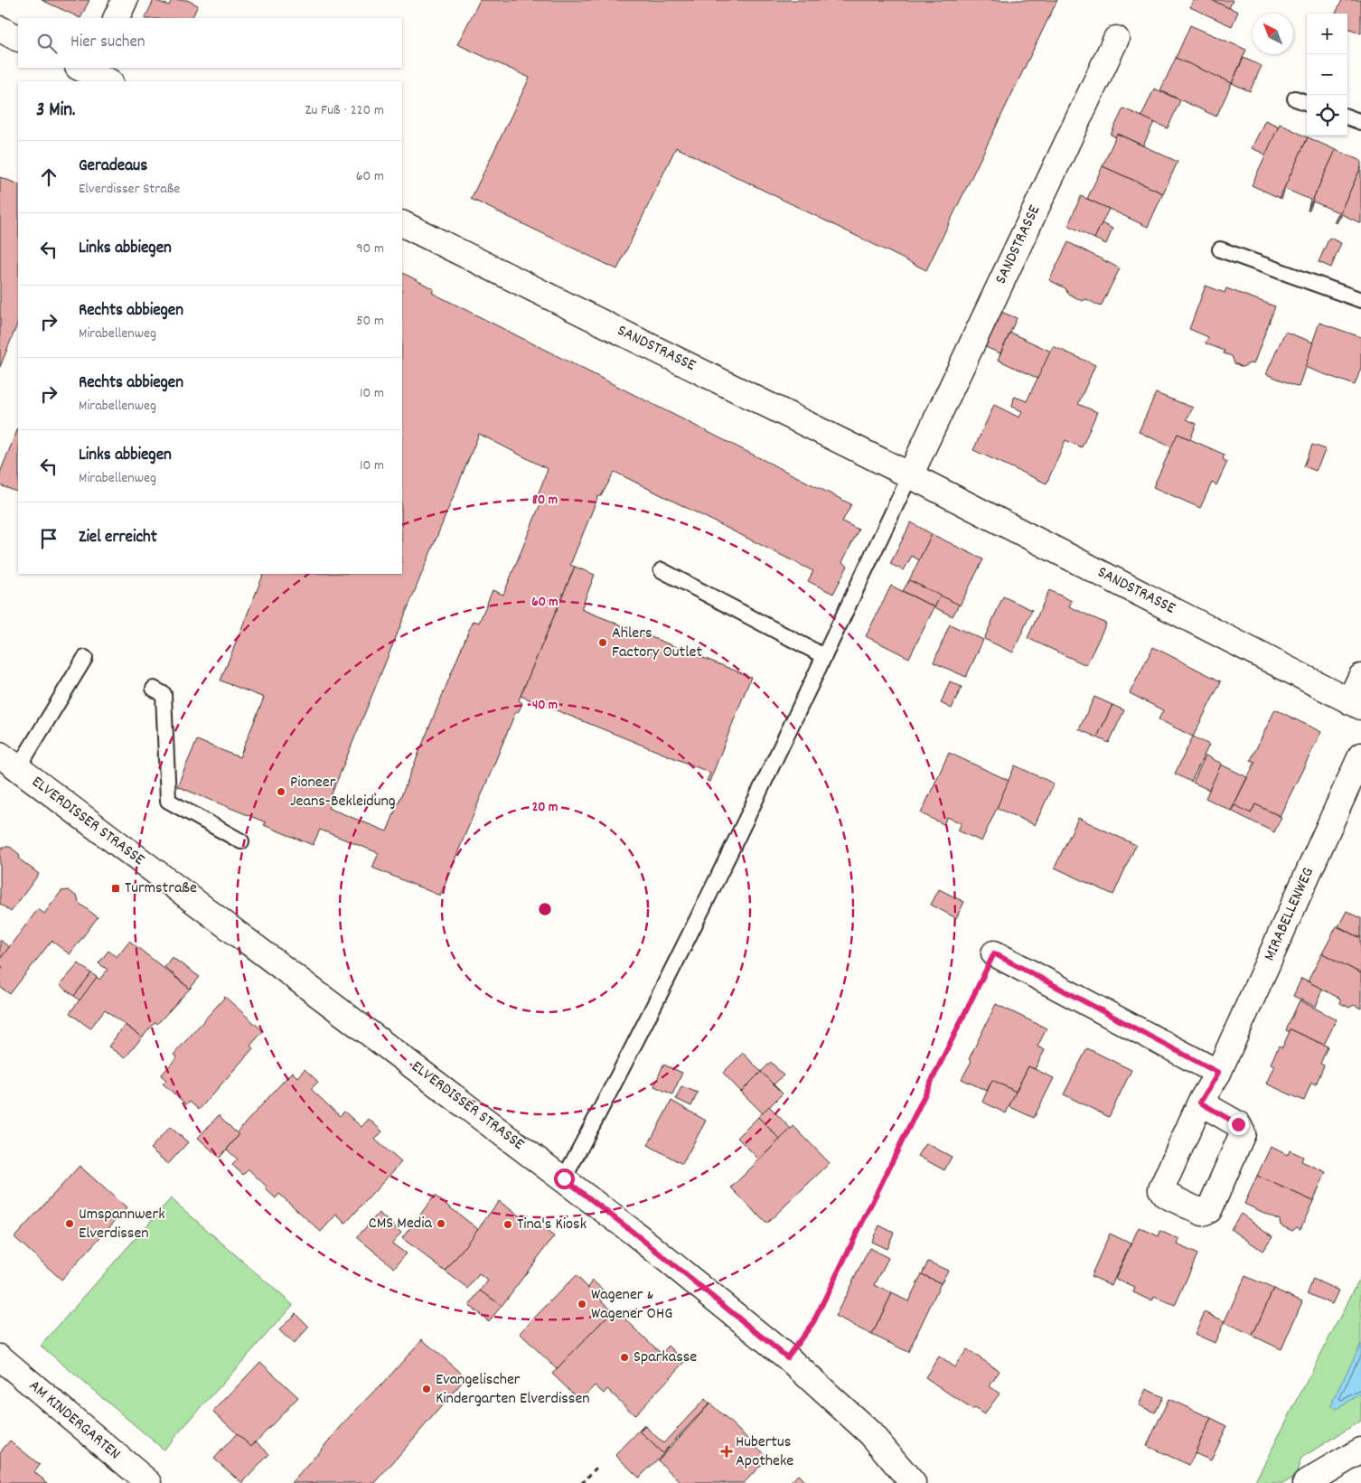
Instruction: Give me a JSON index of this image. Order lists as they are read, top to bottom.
{
  "streets": {
    "street": [
      "SANDSTRASSE",
      "ELVERDISSER STRASSE",
      "MIRABELLENWEG",
      "AM KINDERGARTEN"
    ]
  },
  "places": {
    "other": [
      "Ahlers Factory Outlet",
      "Pioneer Jeans-Bekleidung",
      "Umspannwerk Elverdissen",
      "CMS Media",
      "Tina's Kiosk",
      "Wagener & Wagener OHG",
      "Sparkasse",
      "Evangelischer Kindergarten Elverdissen"
    ],
    "transit": ["Turmstraße"],
    "health": ["Hubertus Apotheke"]
  },
  "north": "top left",
  "page": {
    "map_buttons": ["+", "−"],
    "search": "Hier suchen",
    "heading": ["3 Min.", "Zu Fuß · 220 m"],
    "list": [
      ["Geradeaus", "Elverdisser Straße", "60 m"],
      ["Links abbiegen", "90 m"],
      ["Rechts abbiegen", "Mirabellenweg", "50 m"],
      ["Rechts abbiegen", "Mirabellenweg", "10 m"],
      ["Links abbiegen", "Mirabellenweg", "10 m"],
      "Ziel erreicht"
    ]
  },
  "rings": [
    "80 m",
    "60 m",
    "40 m",
    "20 m"
  ]
}
